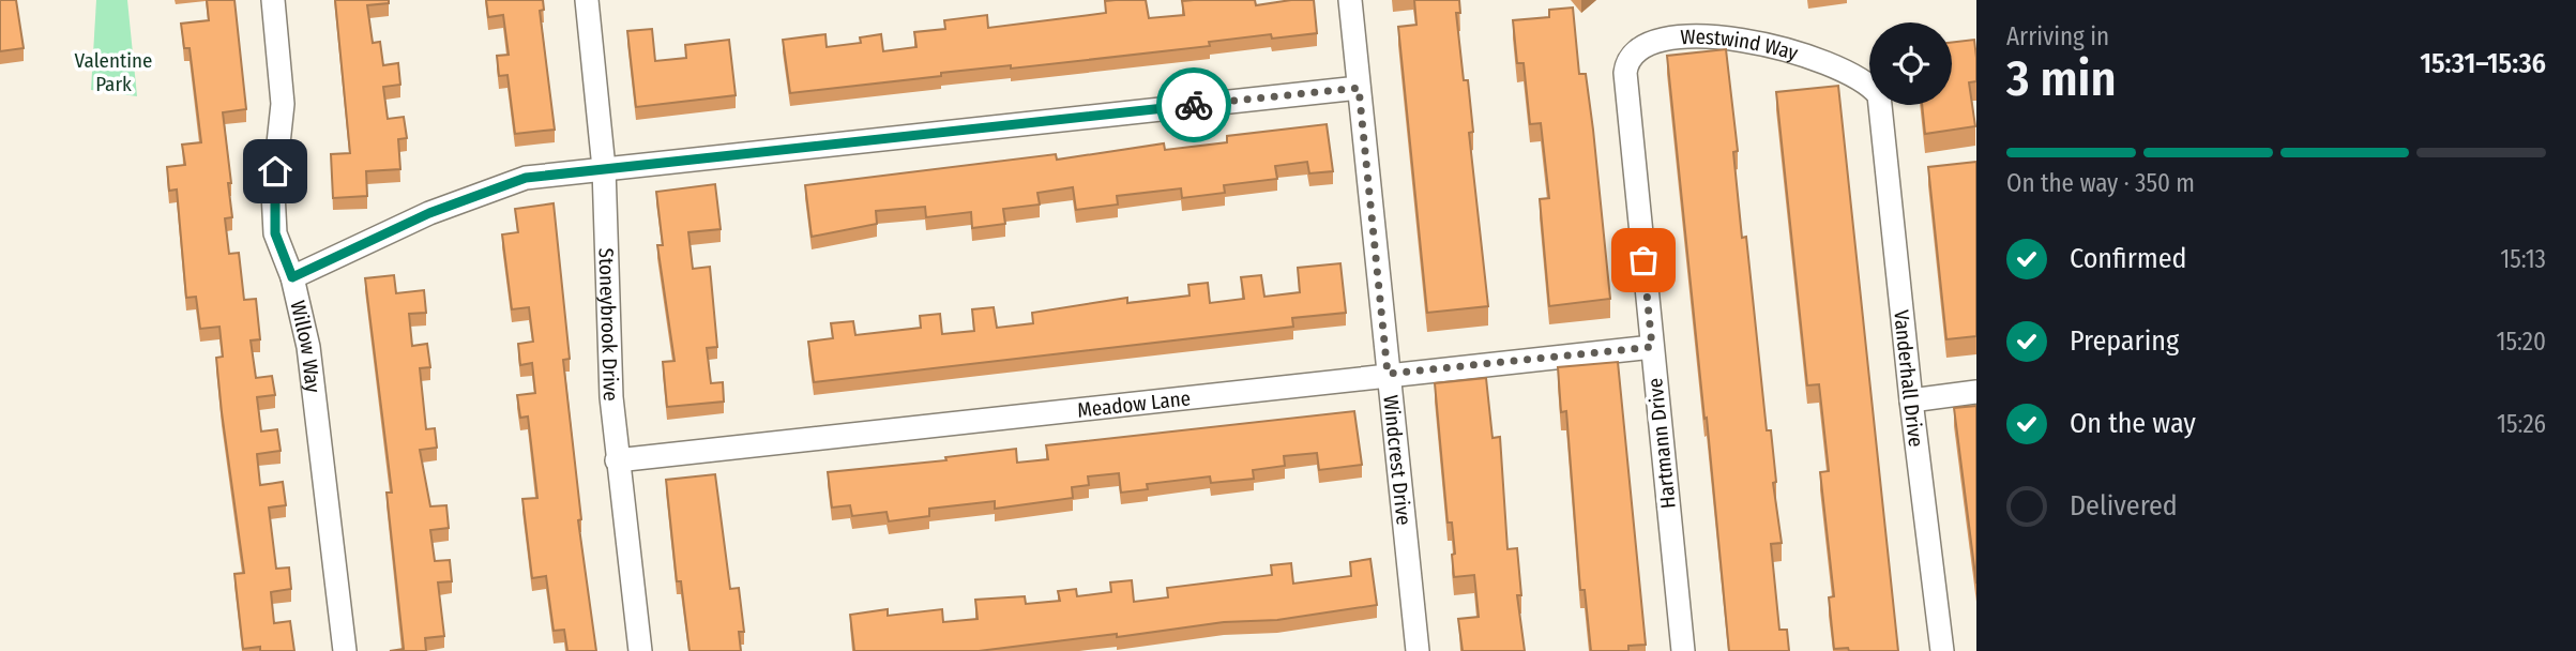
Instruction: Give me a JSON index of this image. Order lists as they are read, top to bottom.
{
  "streets": {
    "street": [
      "Westwind Way",
      "Stoneybrook Drive",
      "Willow Way",
      "Vanderhall Drive",
      "Meadow Lane",
      "Hartmann Drive",
      "Windcrest Drive"
    ]
  },
  "crossings": [
    ["Westwind Way", "Vanderhall Drive"],
    ["Westwind Way", "Hartmann Drive"],
    ["Stoneybrook Drive", "Meadow Lane"],
    ["Meadow Lane", "Hartmann Drive"],
    ["Meadow Lane", "Windcrest Drive"]
  ],
  "parks": ["Valentine Park"],
  "page": {
    "heading": ["3 min", "Arriving in", "15:31–15:36"],
    "bar": "On the way · 350 m",
    "list": [
      ["Confirmed", "15:13"],
      ["Preparing", "15:20"],
      ["On the way", "15:26"],
      "Delivered"
    ]
  }
}
